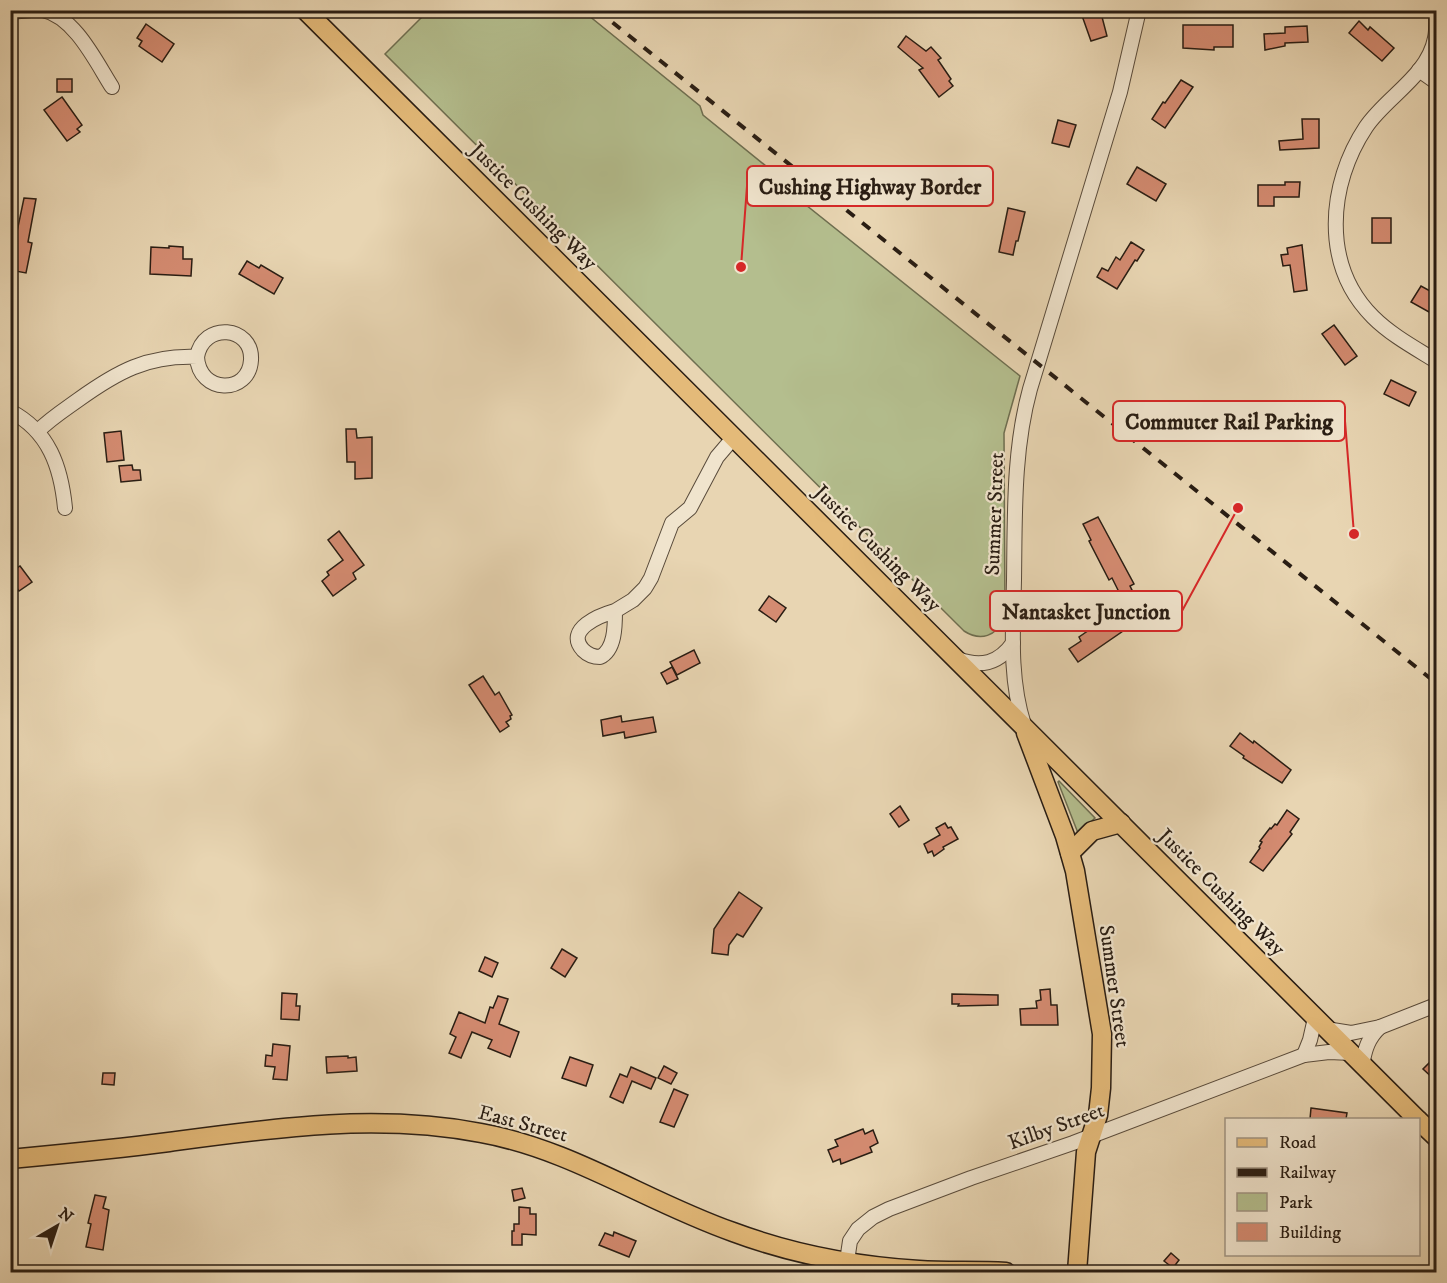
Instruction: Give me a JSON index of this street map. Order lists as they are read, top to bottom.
{
  "streets": {
    "main road": ["Justice Cushing Way", "Summer Street", "East Street"],
    "street": ["Kilby Street"]
  },
  "crossings": [
    ["Justice Cushing Way", "Summer Street"],
    ["Justice Cushing Way", "Kilby Street"],
    ["Summer Street", "Kilby Street"],
    ["East Street", "Kilby Street"]
  ],
  "places": ["Cushing Highway Border", "Nantasket Junction", "Commuter Rail Parking"],
  "legend": [
    "Road",
    "Railway",
    "Park",
    "Building"
  ],
  "north": "top right"
}
